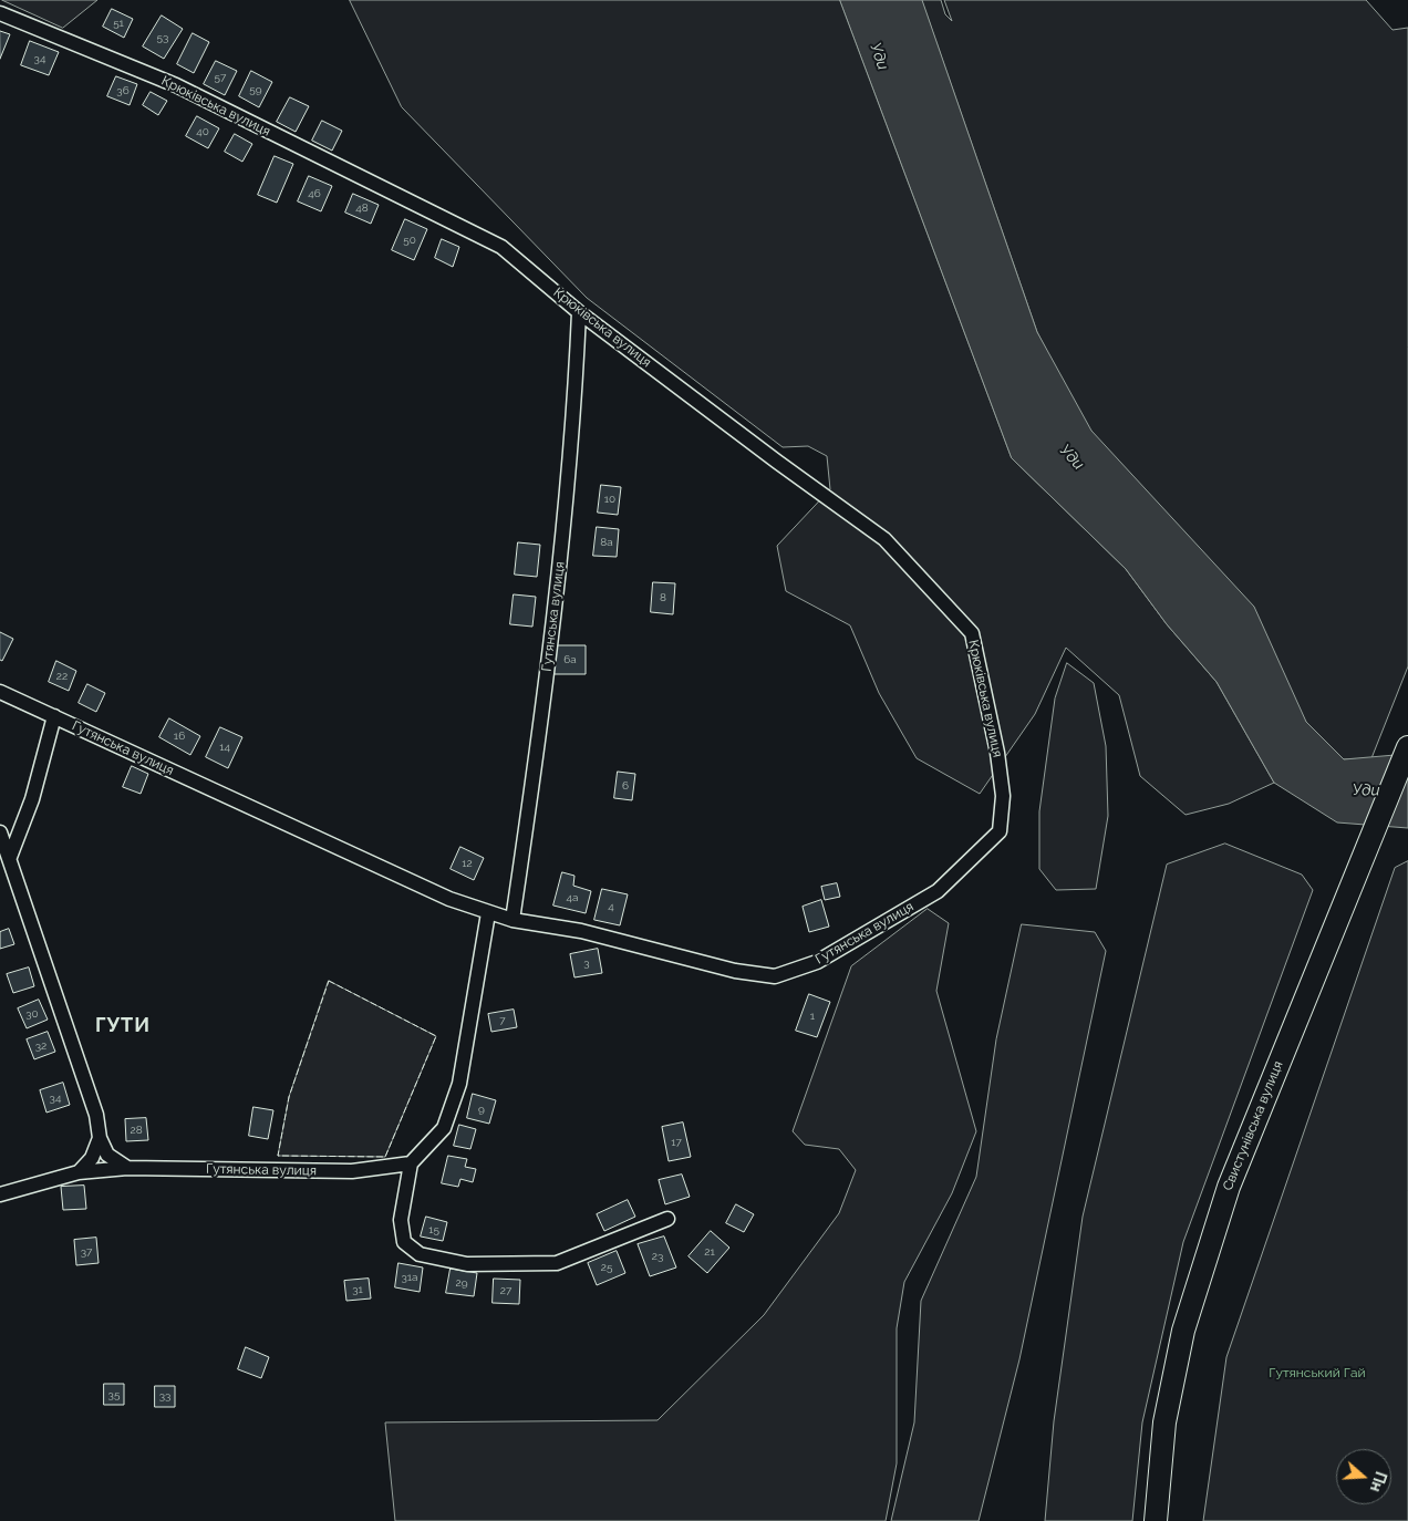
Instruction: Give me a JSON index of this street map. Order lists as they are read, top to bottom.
{
  "streets": {
    "main road": ["Свистунівська вулиця"],
    "street": ["Крюківська вулиця", "Гутянська вулиця"]
  },
  "crossings": [
    ["Крюківська вулиця", "Гутянська вулиця"]
  ],
  "districts": ["ГУТИ"],
  "water": ["Уди"],
  "parks": ["Гутянський Гай"],
  "house_numbers": [
    "51",
    "53",
    "34",
    "57",
    "59",
    "36",
    "40",
    "46",
    "48",
    "50",
    "10",
    "8а",
    "8",
    "6а",
    "22",
    "16",
    "14",
    "6",
    "12",
    "4а",
    "4",
    "3",
    "30",
    "1",
    "7",
    "32",
    "34",
    "9",
    "28",
    "17",
    "15",
    "37",
    "21",
    "23",
    "25",
    "31а",
    "29",
    "31",
    "27",
    "35",
    "33"
  ],
  "north": "right"
}
